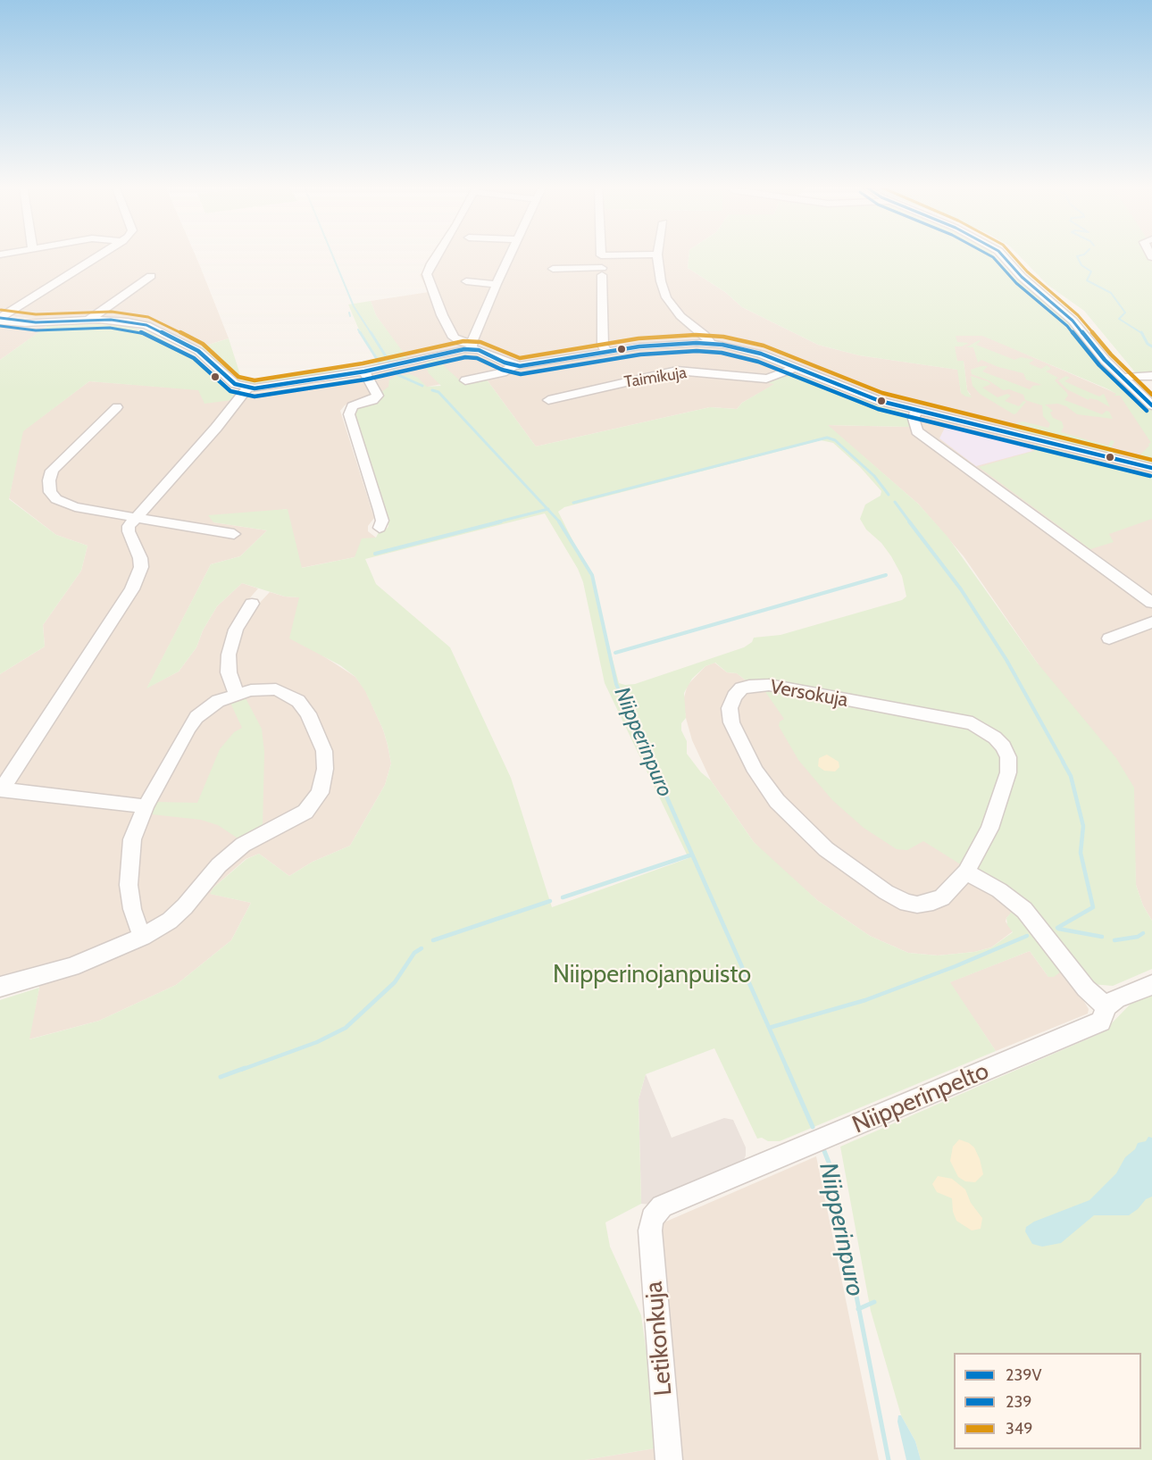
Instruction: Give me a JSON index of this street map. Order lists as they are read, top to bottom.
{
  "streets": {
    "street": [
      "Taimikuja",
      "Versokuja",
      "Niipperinpelto",
      "Letikonkuja"
    ]
  },
  "crossings": [
    ["Niipperinpelto", "Letikonkuja"]
  ],
  "water": ["Niipperinpuro"],
  "parks": ["Niipperinojanpuisto"],
  "lines": ["transit line 239V", "transit line 239", "transit line 349"],
  "legend": ["239V", "239", "349"]
}
